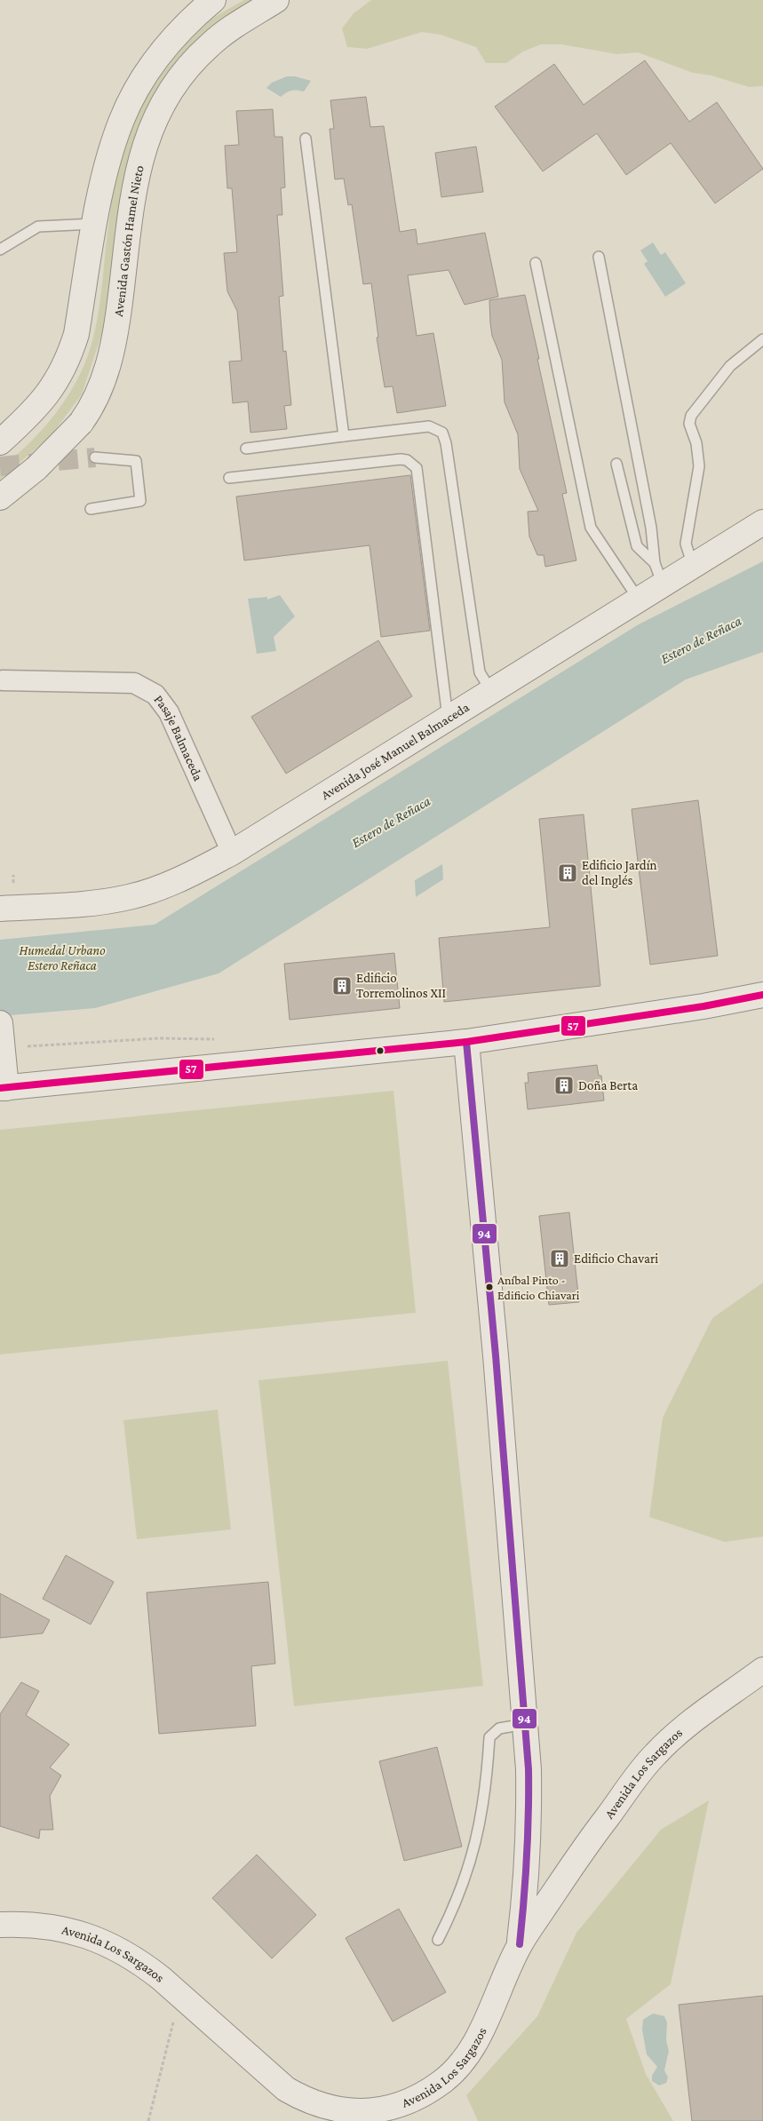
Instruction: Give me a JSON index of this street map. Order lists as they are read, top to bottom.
{
  "streets": {
    "street": [
      "Avenida Gastón Hamel Nieto",
      "Pasaje Balmaceda",
      "Avenida José Manuel Balmaceda",
      "Avenida Los Sargazos"
    ]
  },
  "crossings": [
    ["Pasaje Balmaceda", "Avenida José Manuel Balmaceda"]
  ],
  "water": ["Estero de Reñaca"],
  "parks": ["Humedal Urbano Estero Reñaca"],
  "places": {
    "building": [
      "Edificio Jardín del Inglés",
      "Edificio Torremolinos XII",
      "Doña Berta",
      "Edificio Chavari"
    ],
    "other": ["Aníbal Pinto - Edificio Chiavari"]
  },
  "lines": ["transit line 57", "transit line 94"]
}
